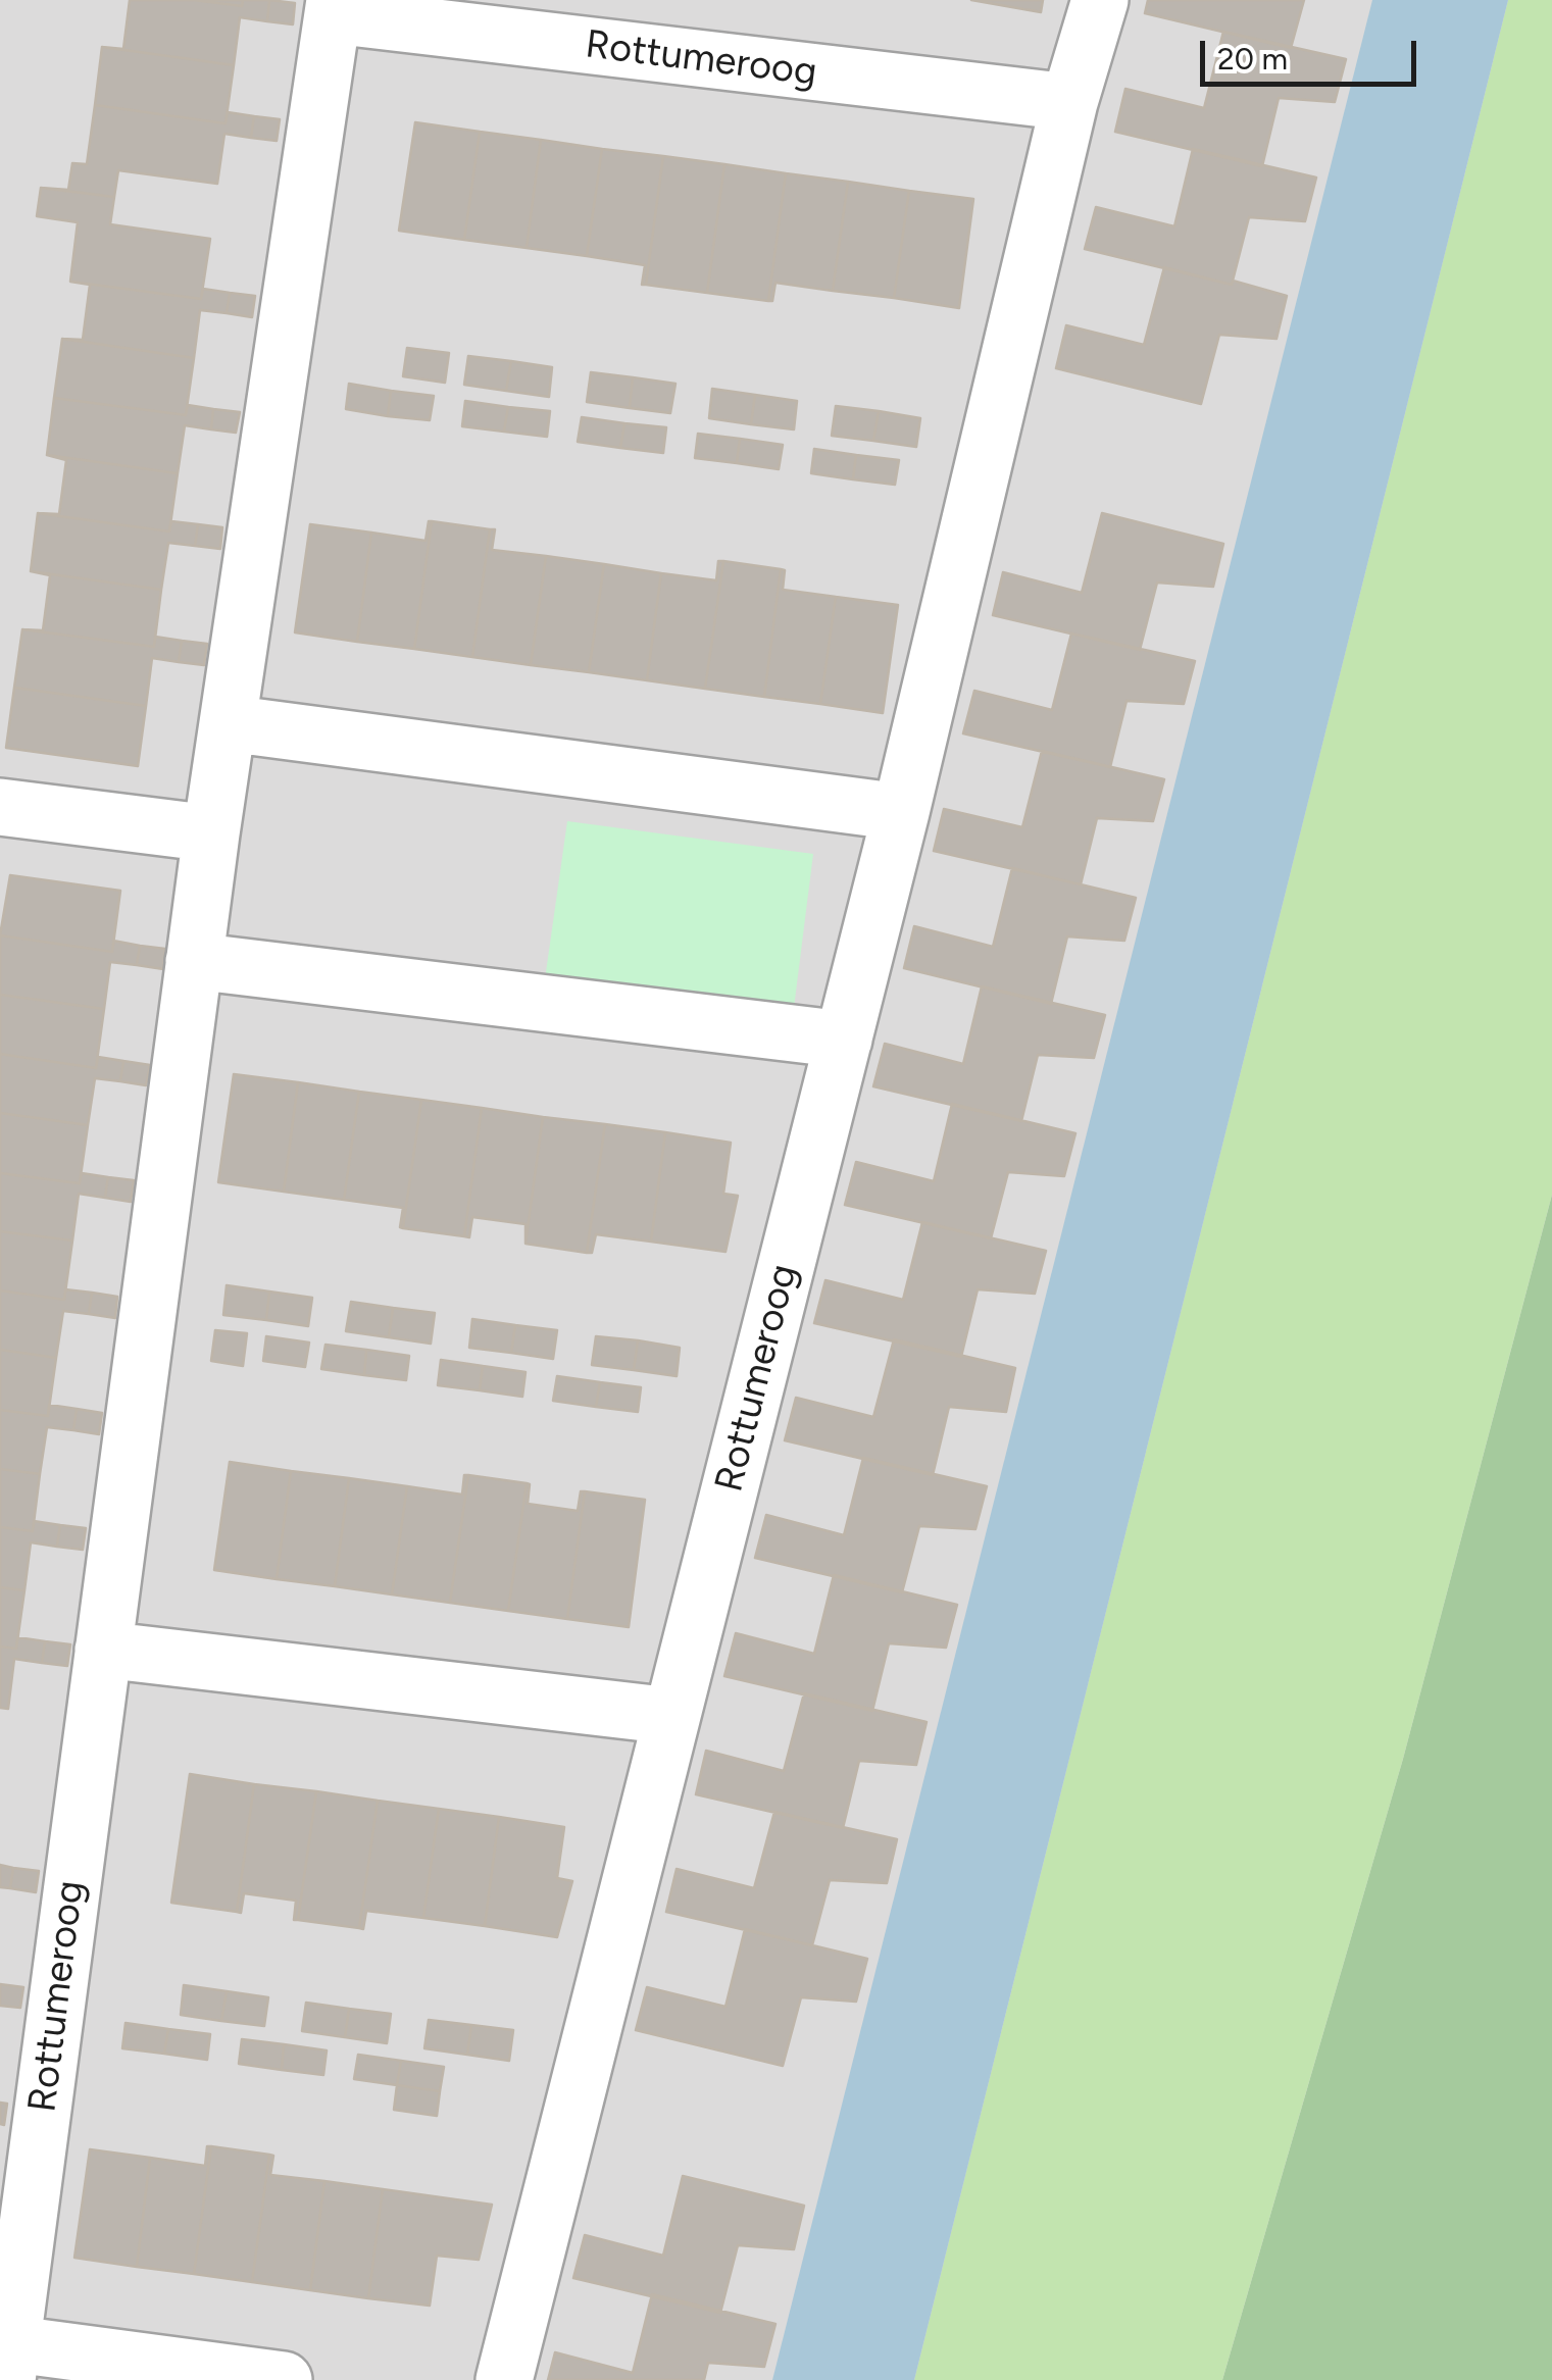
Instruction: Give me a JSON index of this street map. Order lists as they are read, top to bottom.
{
  "streets": {
    "street": ["Rottumeroog"]
  },
  "scale_bar": "20 m"
}
